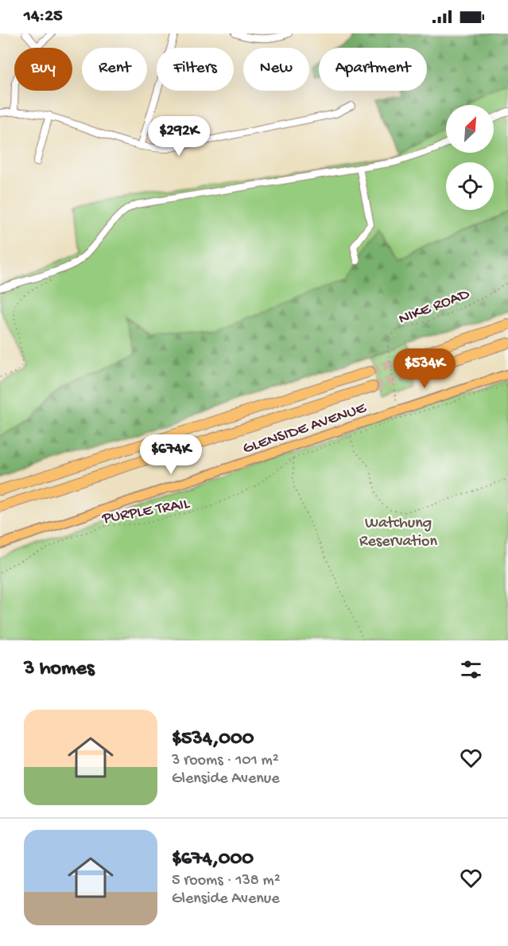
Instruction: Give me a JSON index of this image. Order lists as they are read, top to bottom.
{
  "streets": {
    "main road": ["GLENSIDE AVENUE"],
    "path": ["NIKE ROAD", "PURPLE TRAIL"]
  },
  "crossings": [
    ["NIKE ROAD", "GLENSIDE AVENUE"]
  ],
  "parks": ["Watchung Reservation"],
  "north": "top right",
  "page": {
    "status": "14:25",
    "chip": [
      "Buy",
      "Rent",
      "Filters",
      "New",
      "Apartment"
    ],
    "price": ["$292K", "$534K", "$674K"],
    "heading": "3 homes",
    "list": [
      {
        "name": "$534,000",
        "note": "3 rooms · 101 m² · Glenside Avenue"
      },
      {
        "name": "$674,000",
        "note": "5 rooms · 138 m² · Glenside Avenue"
      }
    ]
  }
}
